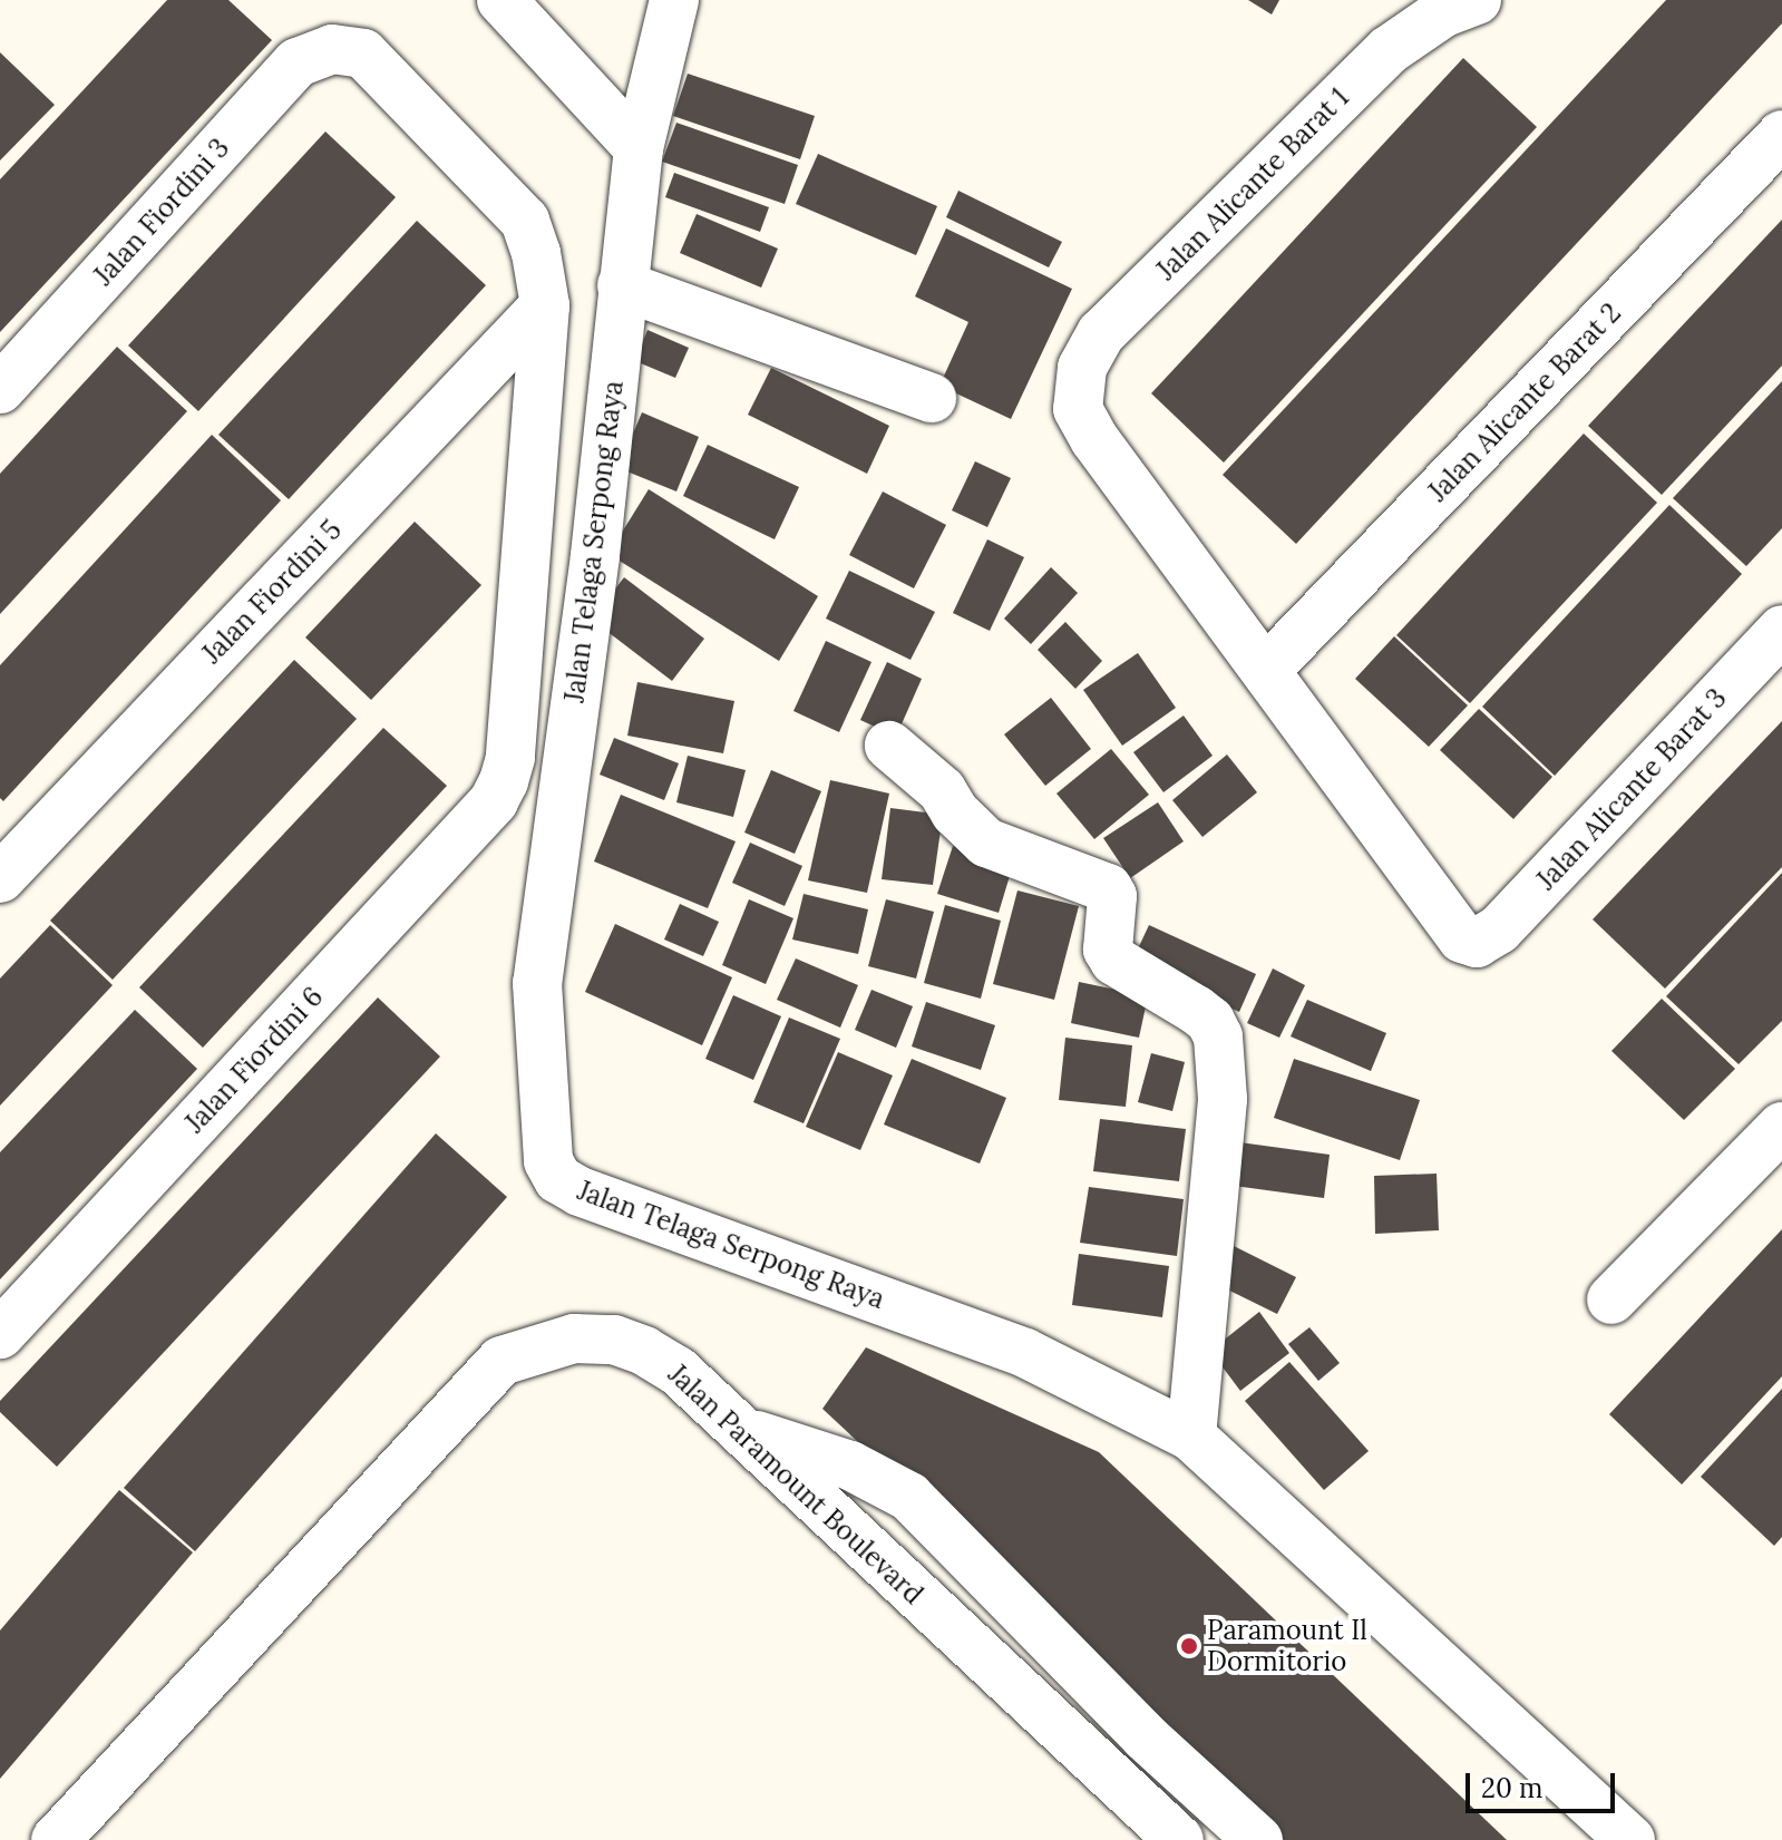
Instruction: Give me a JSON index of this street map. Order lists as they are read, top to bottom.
{
  "streets": {
    "street": [
      "Jalan Alicante Barat 1",
      "Jalan Fiordini 3",
      "Jalan Alicante Barat 2",
      "Jalan Telaga Serpong Raya",
      "Jalan Fiordini 5",
      "Jalan Alicante Barat 3",
      "Jalan Fiordini 6",
      "Jalan Paramount Boulevard"
    ]
  },
  "crossings": [
    ["Jalan Alicante Barat 1", "Jalan Alicante Barat 2"],
    ["Jalan Alicante Barat 1", "Jalan Alicante Barat 3"],
    ["Jalan Fiordini 3", "Jalan Fiordini 5"],
    ["Jalan Fiordini 3", "Jalan Fiordini 6"],
    ["Jalan Alicante Barat 2", "Jalan Alicante Barat 3"],
    ["Jalan Fiordini 5", "Jalan Fiordini 6"]
  ],
  "places": ["Paramount Il Dormitorio"],
  "scale_bar": "20 m"
}
